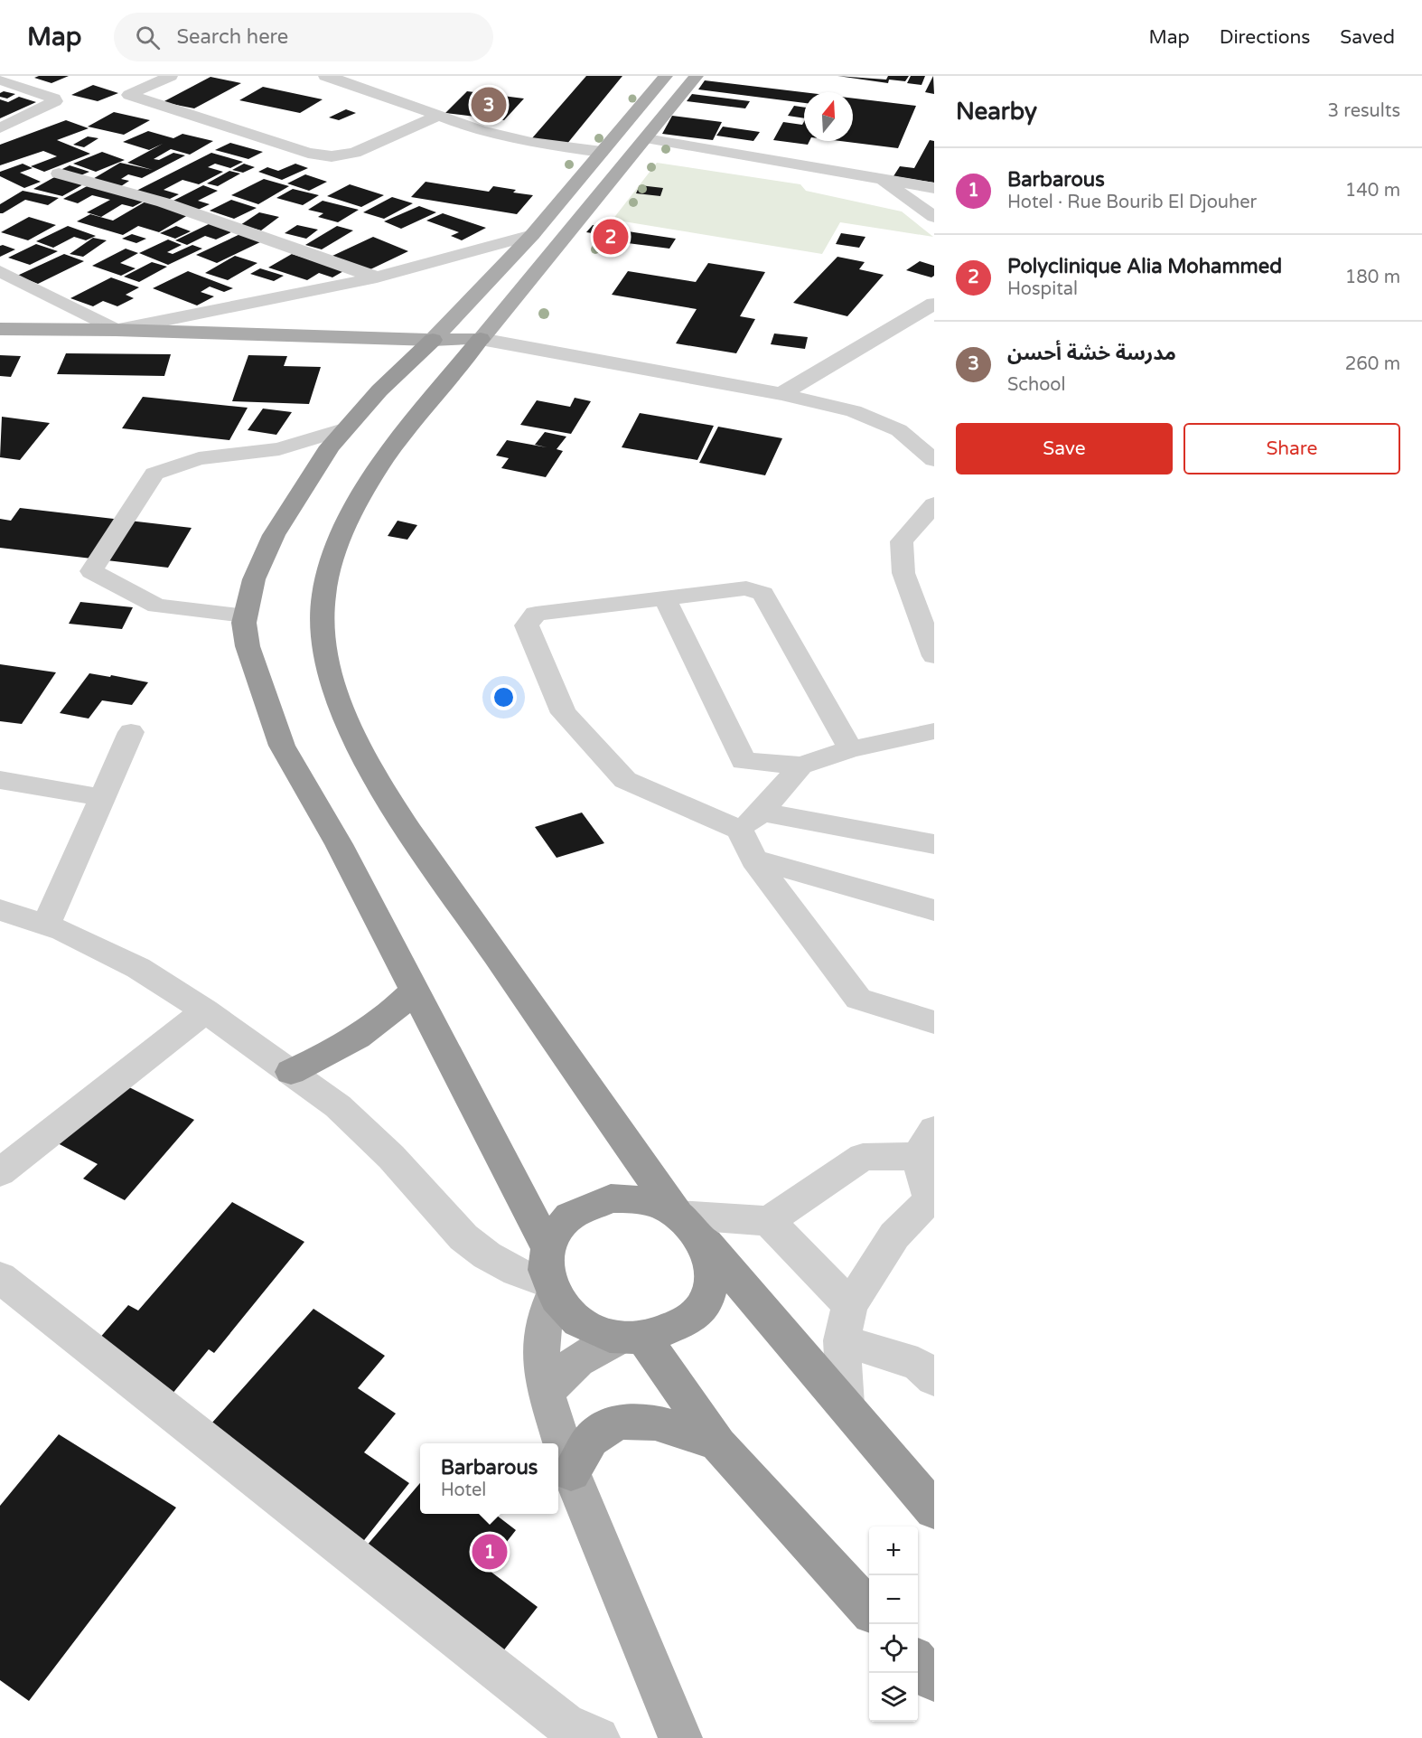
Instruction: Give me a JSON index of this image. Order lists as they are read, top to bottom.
{
  "north": "top",
  "page": {
    "header": "Map",
    "search": "Search here",
    "nav": ["Map", "Directions", "Saved"],
    "heading": ["Nearby", "3 results"],
    "pins": ["3", "2", "1"],
    "list": [
      {
        "mark": "1",
        "name": "Barbarous",
        "note": "Hotel · Rue Bourib El Djouher",
        "value": "140 m"
      },
      {
        "mark": "2",
        "name": "Polyclinique Alia Mohammed",
        "note": "Hospital",
        "value": "180 m"
      },
      {
        "mark": "3",
        "name": "مدرسة خشة أحسن",
        "note": "School",
        "value": "260 m"
      }
    ],
    "buttons": ["Save", "Share"],
    "popup": ["Barbarous", "Hotel"],
    "map_buttons": ["+", "−"]
  }
}
